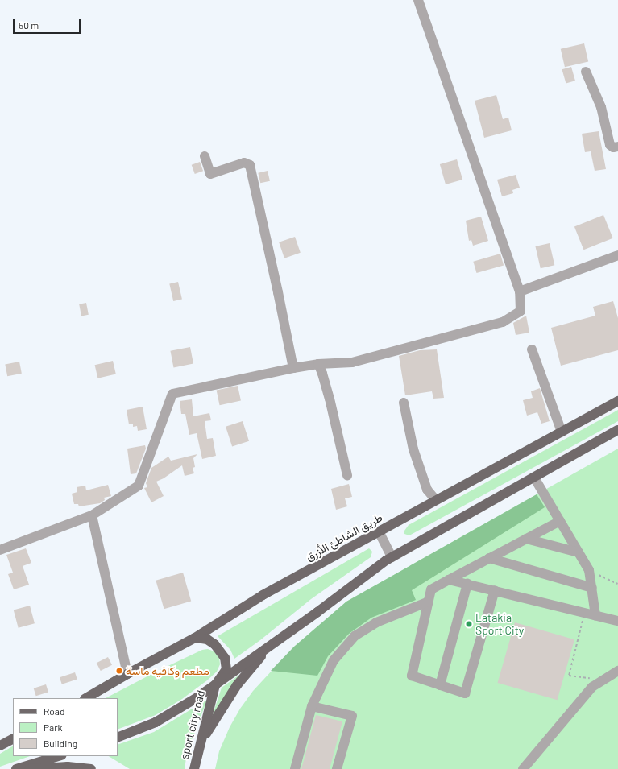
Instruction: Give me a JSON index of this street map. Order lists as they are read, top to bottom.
{
  "streets": {
    "main road": ["طريق الشاطئ الأزرق", "sport city road"]
  },
  "places": ["Latakia Sport City", "مطعم وكافيه ماسة"],
  "legend": ["Road", "Park", "Building"],
  "scale_bar": "50 m"
}
